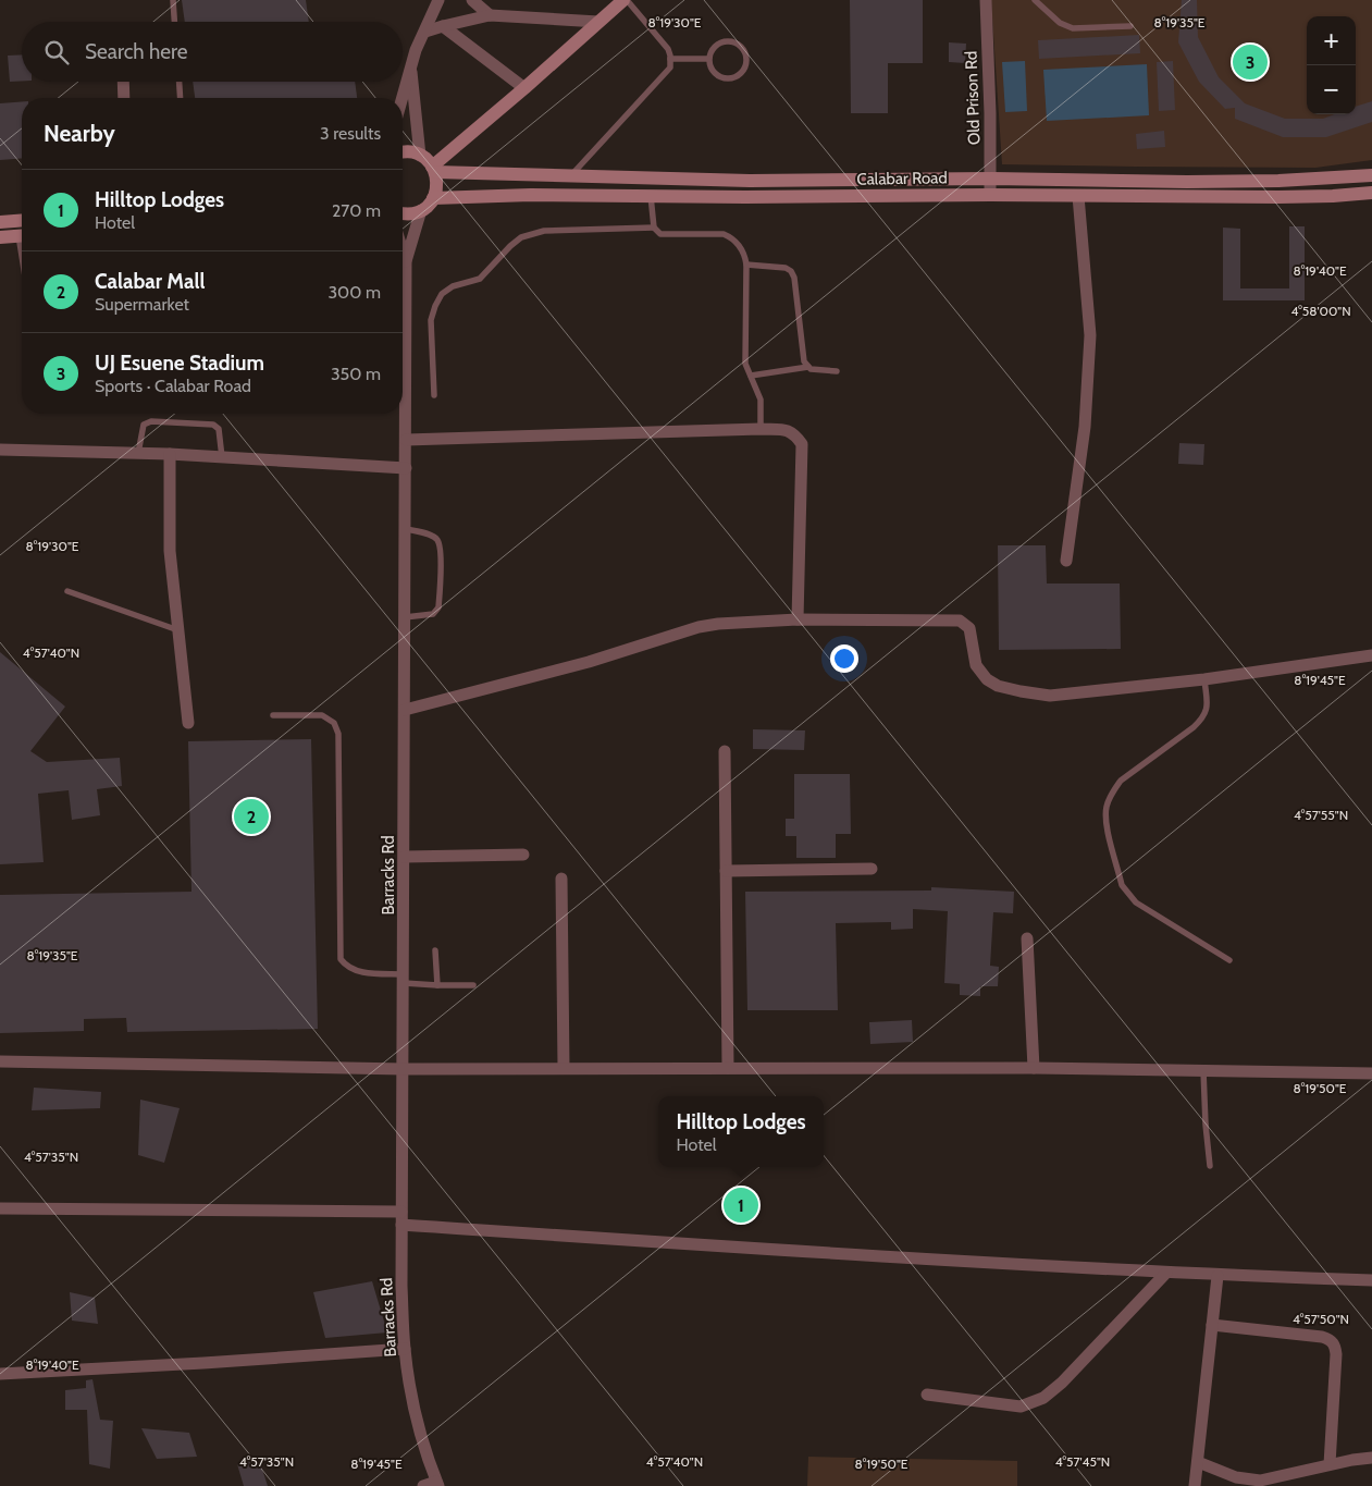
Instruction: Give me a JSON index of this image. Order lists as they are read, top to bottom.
{
  "streets": {
    "main road": ["Calabar Road"],
    "street": ["Old Prison Rd", "Barracks Rd"]
  },
  "crossings": [
    ["Old Prison Rd", "Calabar Road"]
  ],
  "page": {
    "map_buttons": ["+", "−"],
    "search": "Search here",
    "pins": ["3", "2", "1"],
    "heading": ["Nearby", "3 results"],
    "list": [
      {
        "mark": "1",
        "name": "Hilltop Lodges",
        "note": "Hotel",
        "value": "270 m"
      },
      {
        "mark": "2",
        "name": "Calabar Mall",
        "note": "Supermarket",
        "value": "300 m"
      },
      {
        "mark": "3",
        "name": "UJ Esuene Stadium",
        "note": "Sports · Calabar Road",
        "value": "350 m"
      }
    ],
    "popup": ["Hilltop Lodges", "Hotel"]
  },
  "coordinates": [
    "8°19'30\"E",
    "8°19'35\"E",
    "8°19'40\"E",
    "4°58'00\"N",
    "4°57'40\"N",
    "8°19'45\"E",
    "4°57'55\"N",
    "8°19'50\"E",
    "4°57'35\"N",
    "4°57'50\"N",
    "4°57'45\"N"
  ]
}
